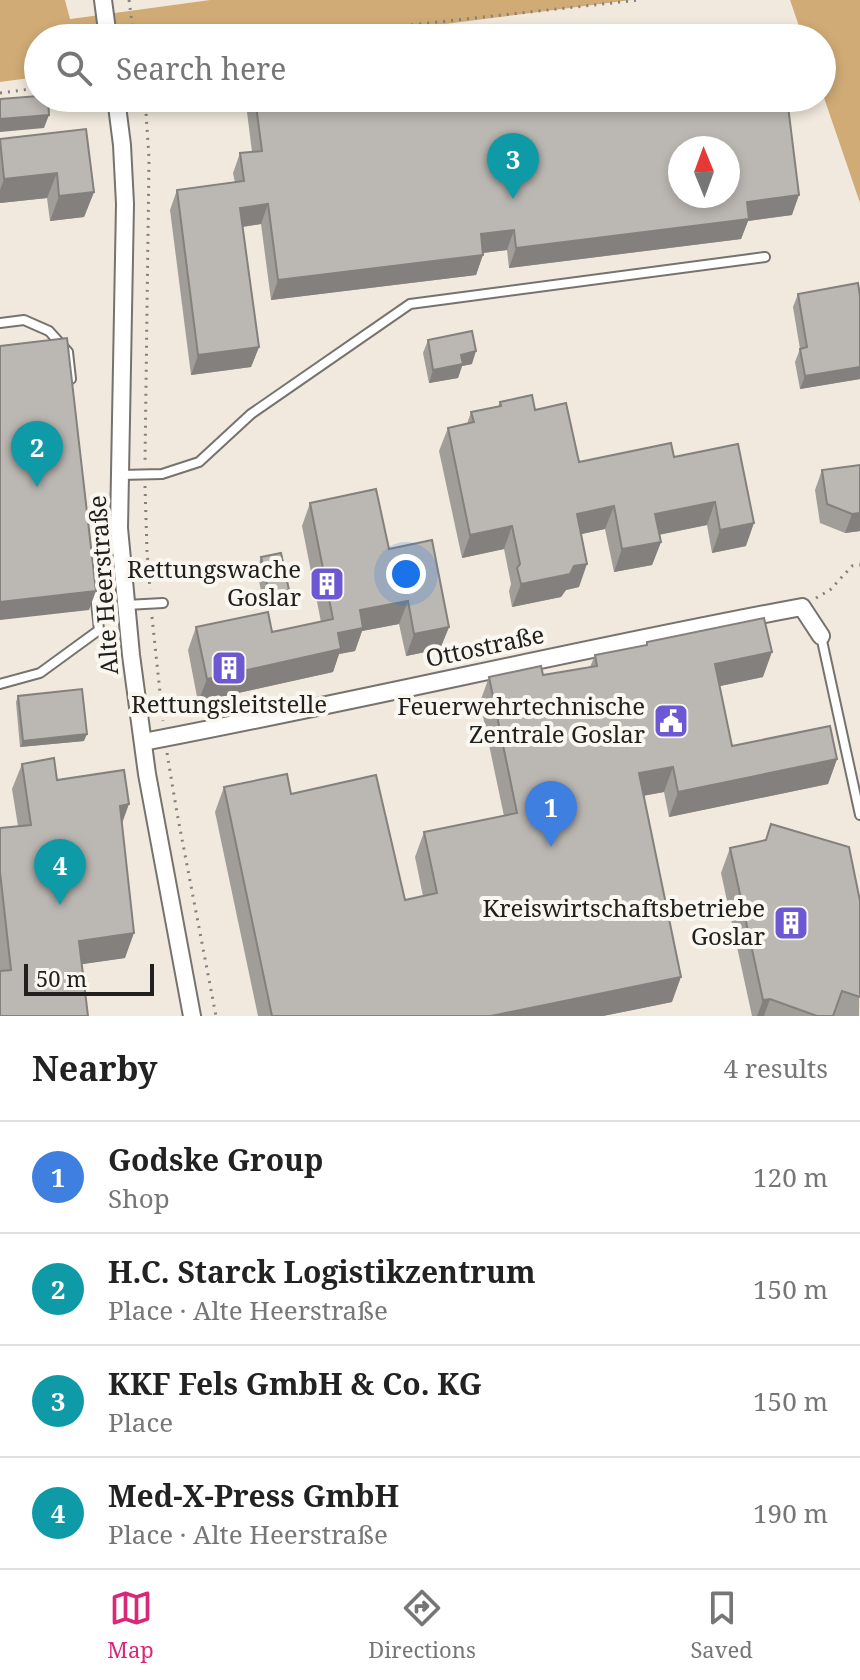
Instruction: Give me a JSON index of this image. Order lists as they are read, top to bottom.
{
  "streets": {
    "street": ["Alte Heerstraße", "Ottostraße"]
  },
  "crossings": [
    ["Alte Heerstraße", "Ottostraße"]
  ],
  "places": {
    "building": ["Rettungswache Goslar", "Rettungsleitstelle", "Kreiswirtschaftsbetriebe Goslar"],
    "public building": ["Feuerwehrtechnische Zentrale Goslar"]
  },
  "scale_bar": "50 m",
  "north": "top",
  "page": {
    "search": "Search here",
    "pins": [
      "3",
      "2",
      "1",
      "4"
    ],
    "scale": "50 m",
    "heading": ["Nearby", "4 results"],
    "list": [
      {
        "mark": "1",
        "name": "Godske Group",
        "note": "Shop",
        "value": "120 m"
      },
      {
        "mark": "2",
        "name": "H.C. Starck Logistikzentrum",
        "note": "Place · Alte Heerstraße",
        "value": "150 m"
      },
      {
        "mark": "3",
        "name": "KKF Fels GmbH & Co. KG",
        "note": "Place",
        "value": "150 m"
      },
      {
        "mark": "4",
        "name": "Med-X-Press GmbH",
        "note": "Place · Alte Heerstraße",
        "value": "190 m"
      }
    ],
    "nav": ["Map", "Directions", "Saved"]
  }
}
